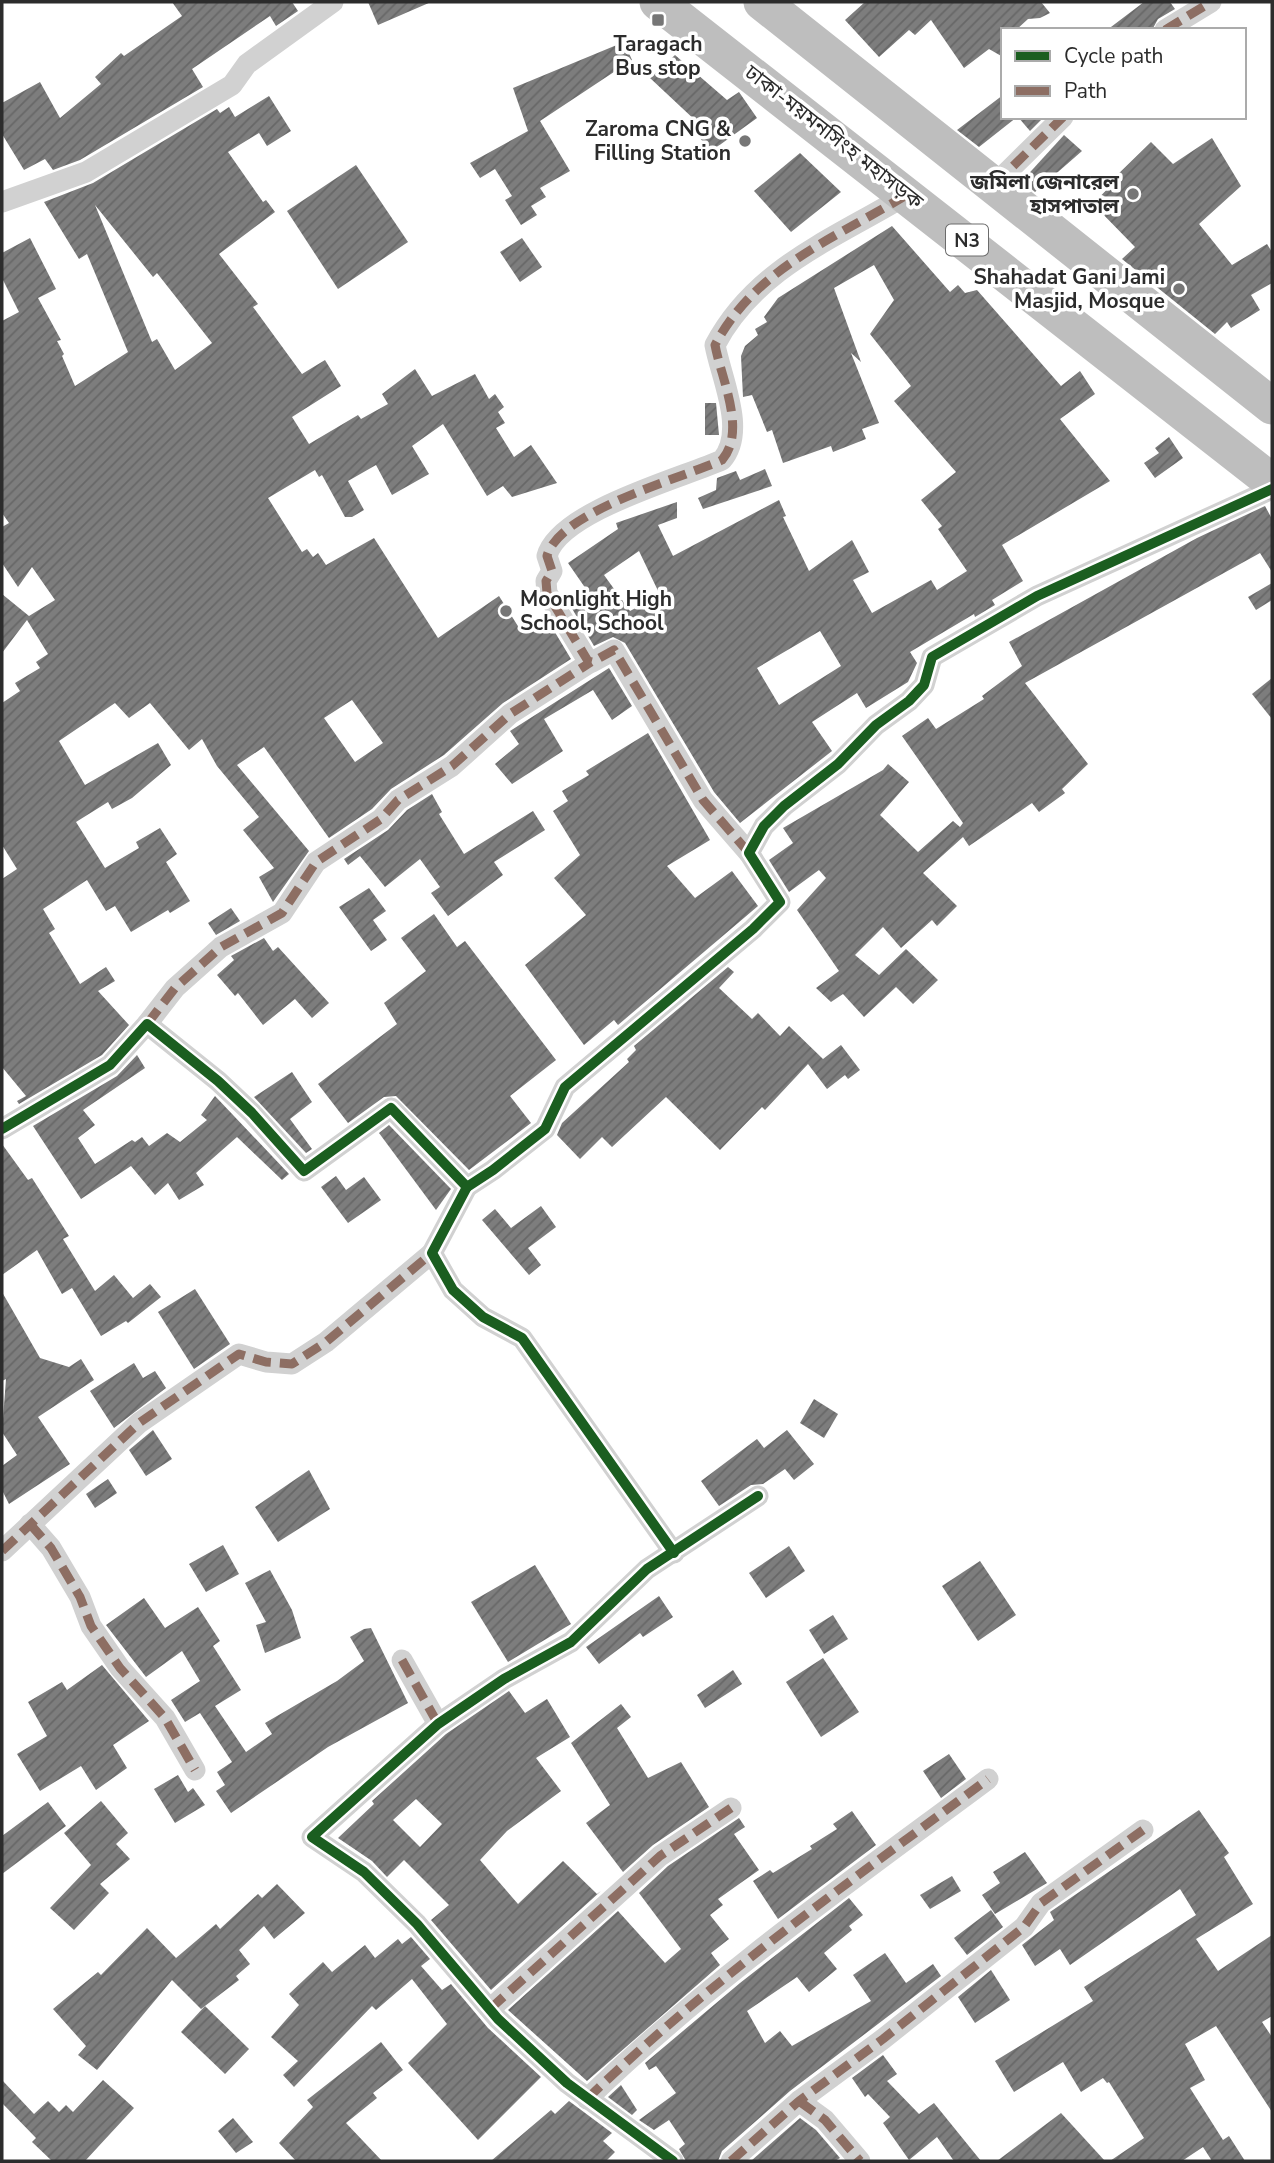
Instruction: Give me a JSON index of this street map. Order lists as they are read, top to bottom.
{
  "streets": {
    "highway": ["ঢাকা-ময়মনসিংহ মহাসড়ক", "N3"]
  },
  "places": {
    "transit": ["Taragach Bus stop"],
    "other": [
      "Zaroma CNG & Filling Station",
      "জমিলা জেনারেল হাসপাতাল",
      "Shahadat Gani Jami Masjid, Mosque",
      "Moonlight High School, School"
    ]
  },
  "legend": ["Cycle path", "Path"]
}
